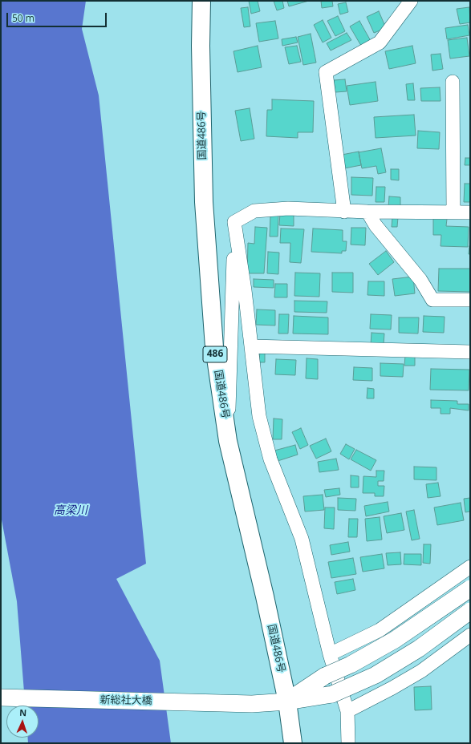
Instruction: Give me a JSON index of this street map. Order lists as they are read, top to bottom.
{
  "streets": {
    "highway": ["国道486号", "486"],
    "street": ["新総社大橋"]
  },
  "crossings": [
    ["国道486号", "新総社大橋"]
  ],
  "water": ["高梁川"],
  "scale_bar": "50 m",
  "north": "top"
}
